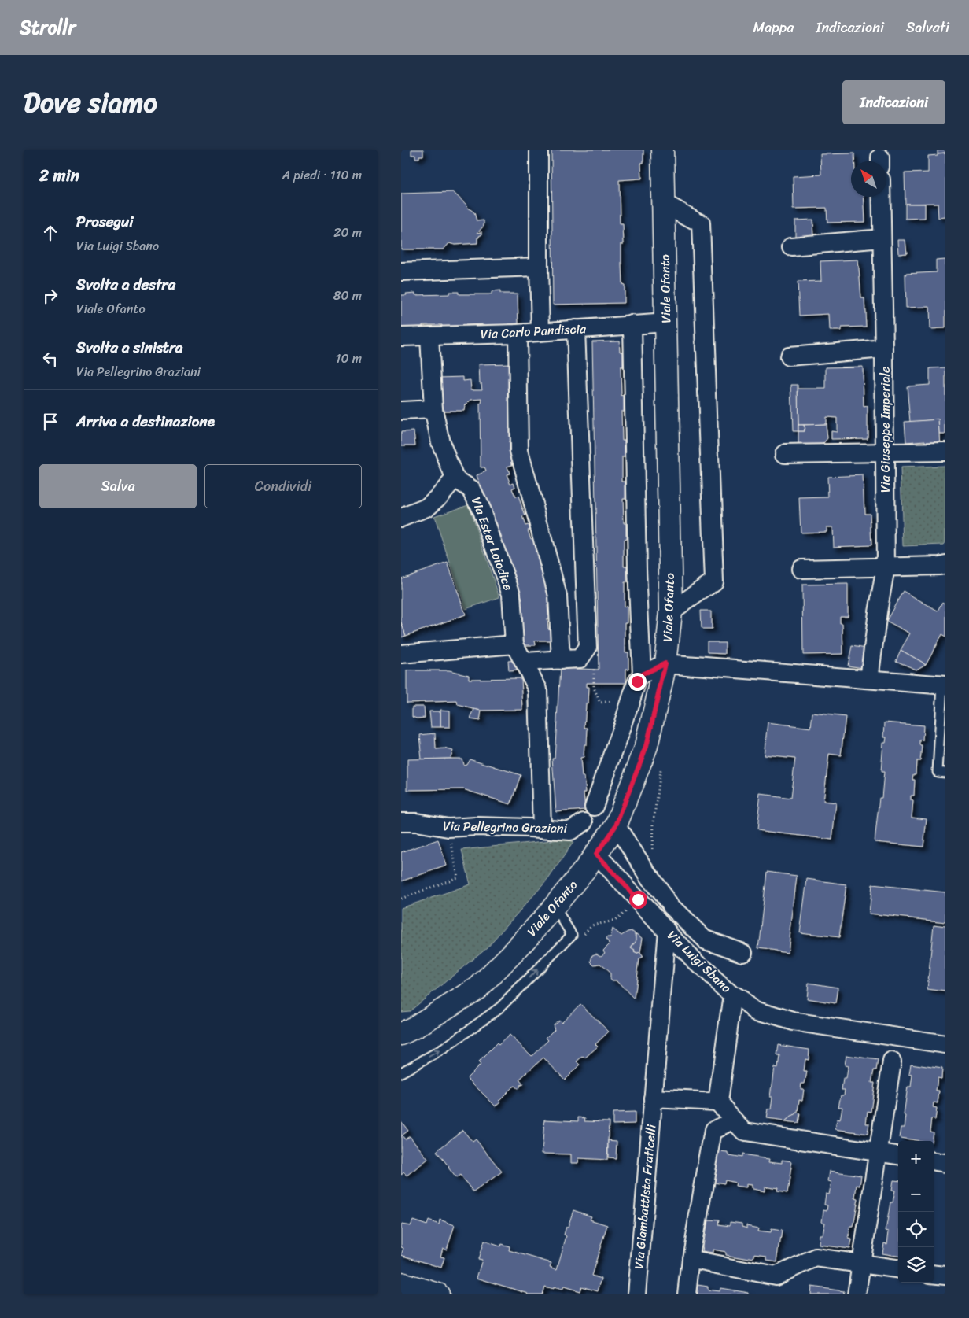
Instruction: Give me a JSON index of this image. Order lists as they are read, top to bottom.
{
  "streets": {
    "main road": ["Viale Ofanto"],
    "street": [
      "Via Carlo Pandiscia",
      "Via Giuseppe Imperiale",
      "Via Ester Loiodice",
      "Via Pellegrino Graziani",
      "Via Luigi Sbano",
      "Via Giambattista Fraticelli"
    ]
  },
  "crossings": [
    ["Viale Ofanto", "Via Carlo Pandiscia"],
    ["Viale Ofanto", "Via Luigi Sbano"],
    ["Via Ester Loiodice", "Via Pellegrino Graziani"],
    ["Via Luigi Sbano", "Via Giambattista Fraticelli"]
  ],
  "north": "top left",
  "page": {
    "header": "Strollr",
    "nav": ["Mappa", "Indicazioni", "Salvati"],
    "title": "Dove siamo",
    "buttons": [
      "Indicazioni",
      ["Salva", "Condividi"]
    ],
    "heading": ["2 min", "A piedi · 110 m"],
    "list": [
      ["Prosegui", "Via Luigi Sbano", "20 m"],
      ["Svolta a destra", "Viale Ofanto", "80 m"],
      ["Svolta a sinistra", "Via Pellegrino Graziani", "10 m"],
      "Arrivo a destinazione"
    ],
    "map_buttons": ["+", "−"]
  }
}
